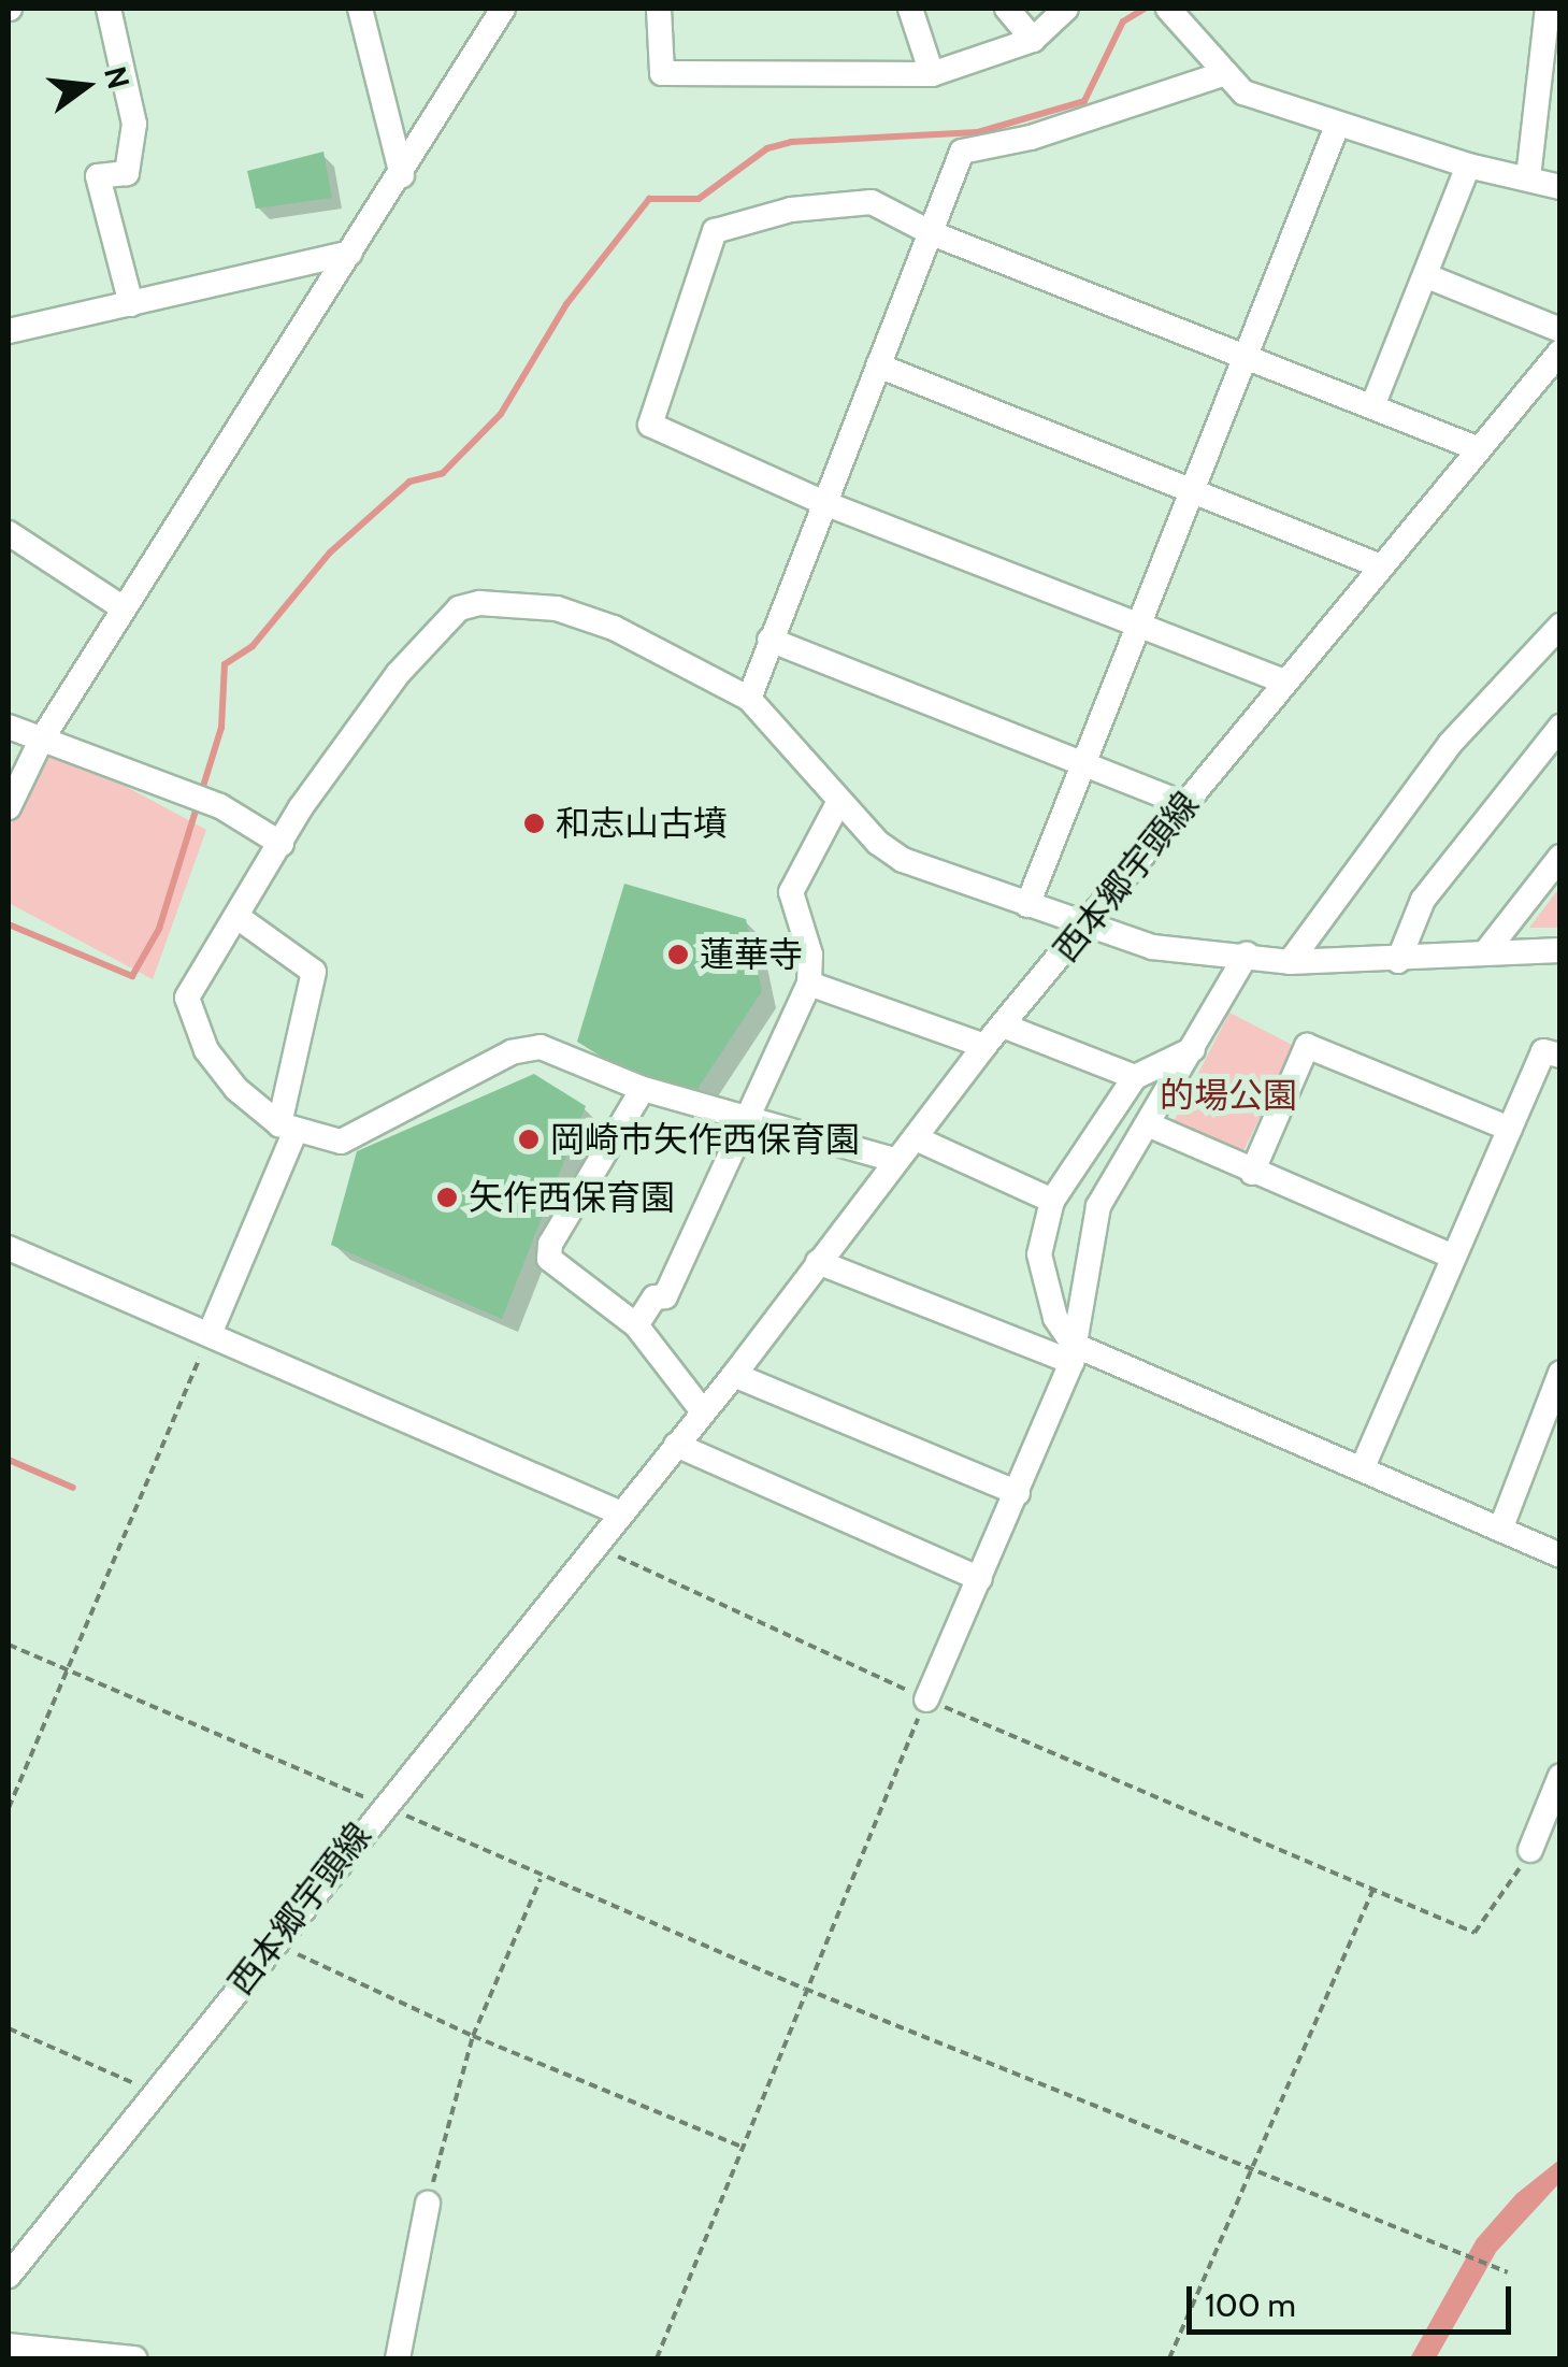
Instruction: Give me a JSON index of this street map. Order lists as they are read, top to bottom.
{
  "streets": {
    "street": ["西本郷宇頭線"]
  },
  "parks": ["的場公園"],
  "places": [
    "和志山古墳",
    "蓮華寺",
    "岡崎市矢作西保育園",
    "矢作西保育園"
  ],
  "scale_bar": "100 m",
  "north": "right"
}
